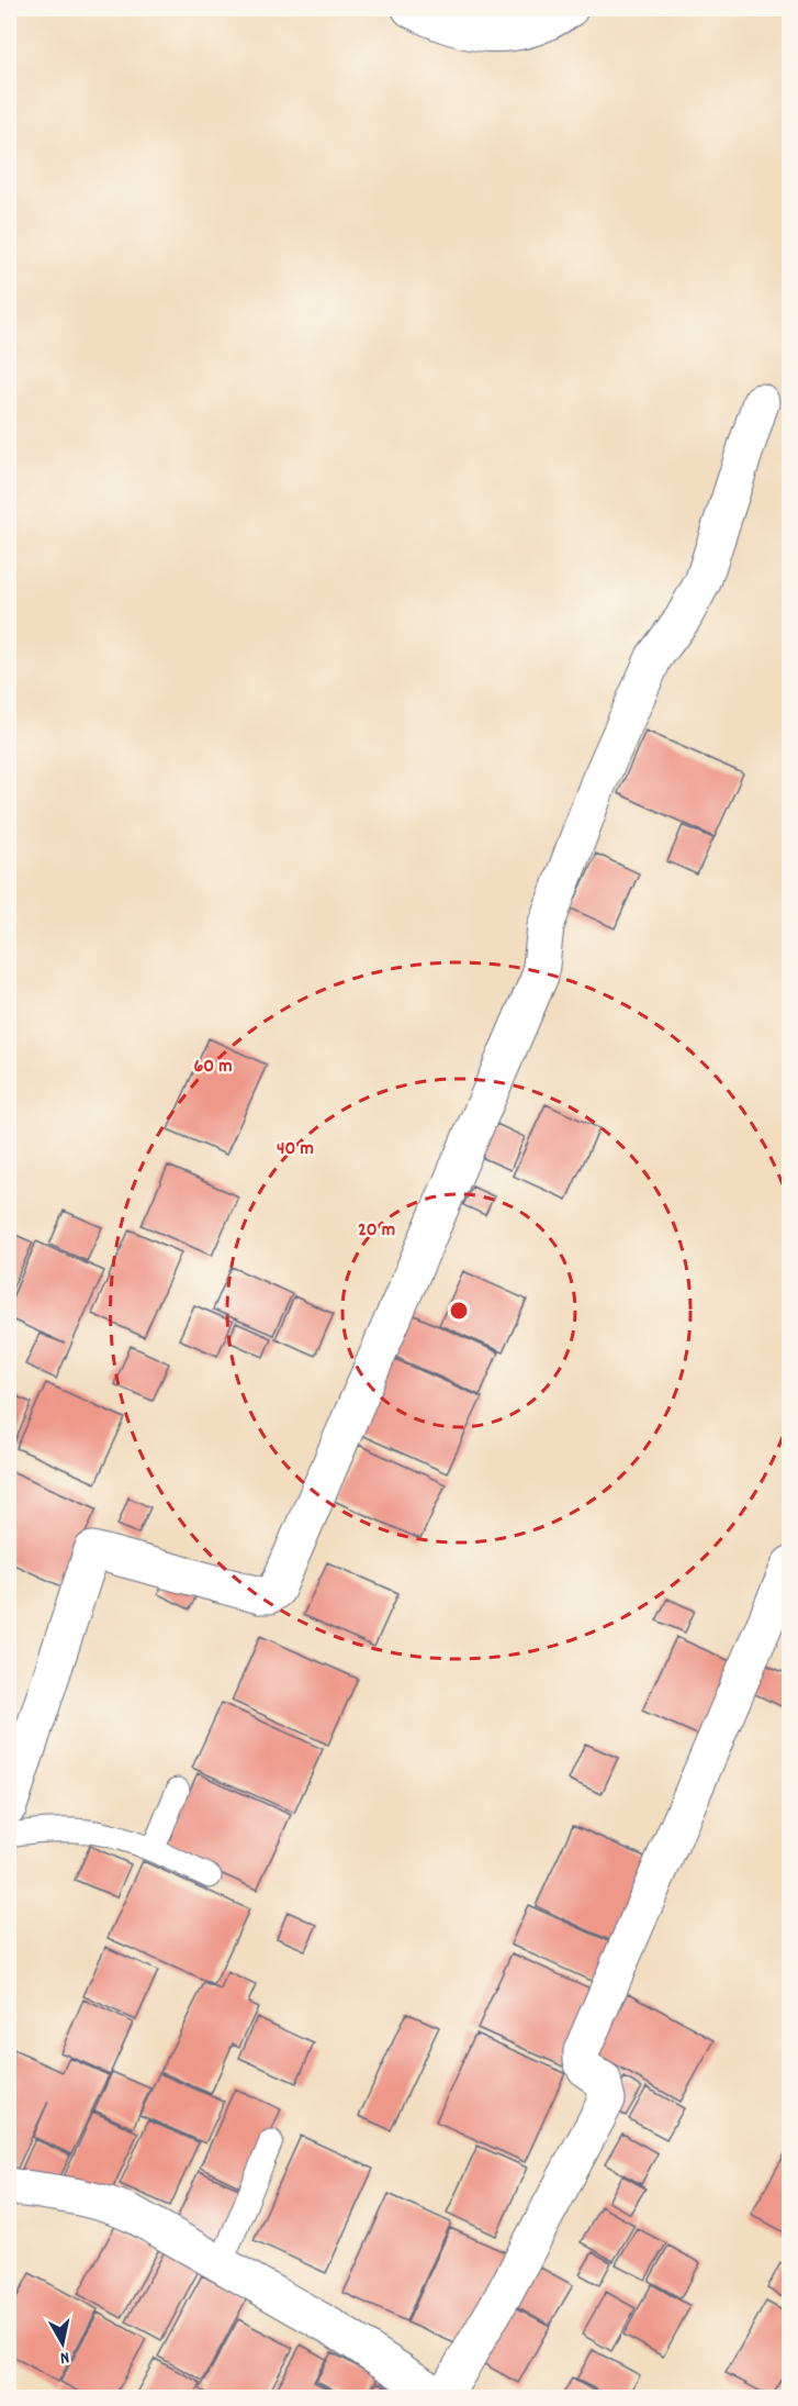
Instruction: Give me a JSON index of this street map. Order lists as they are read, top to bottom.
{
  "north": "bottom",
  "rings": ["60 m", "40 m", "20 m"]
}
